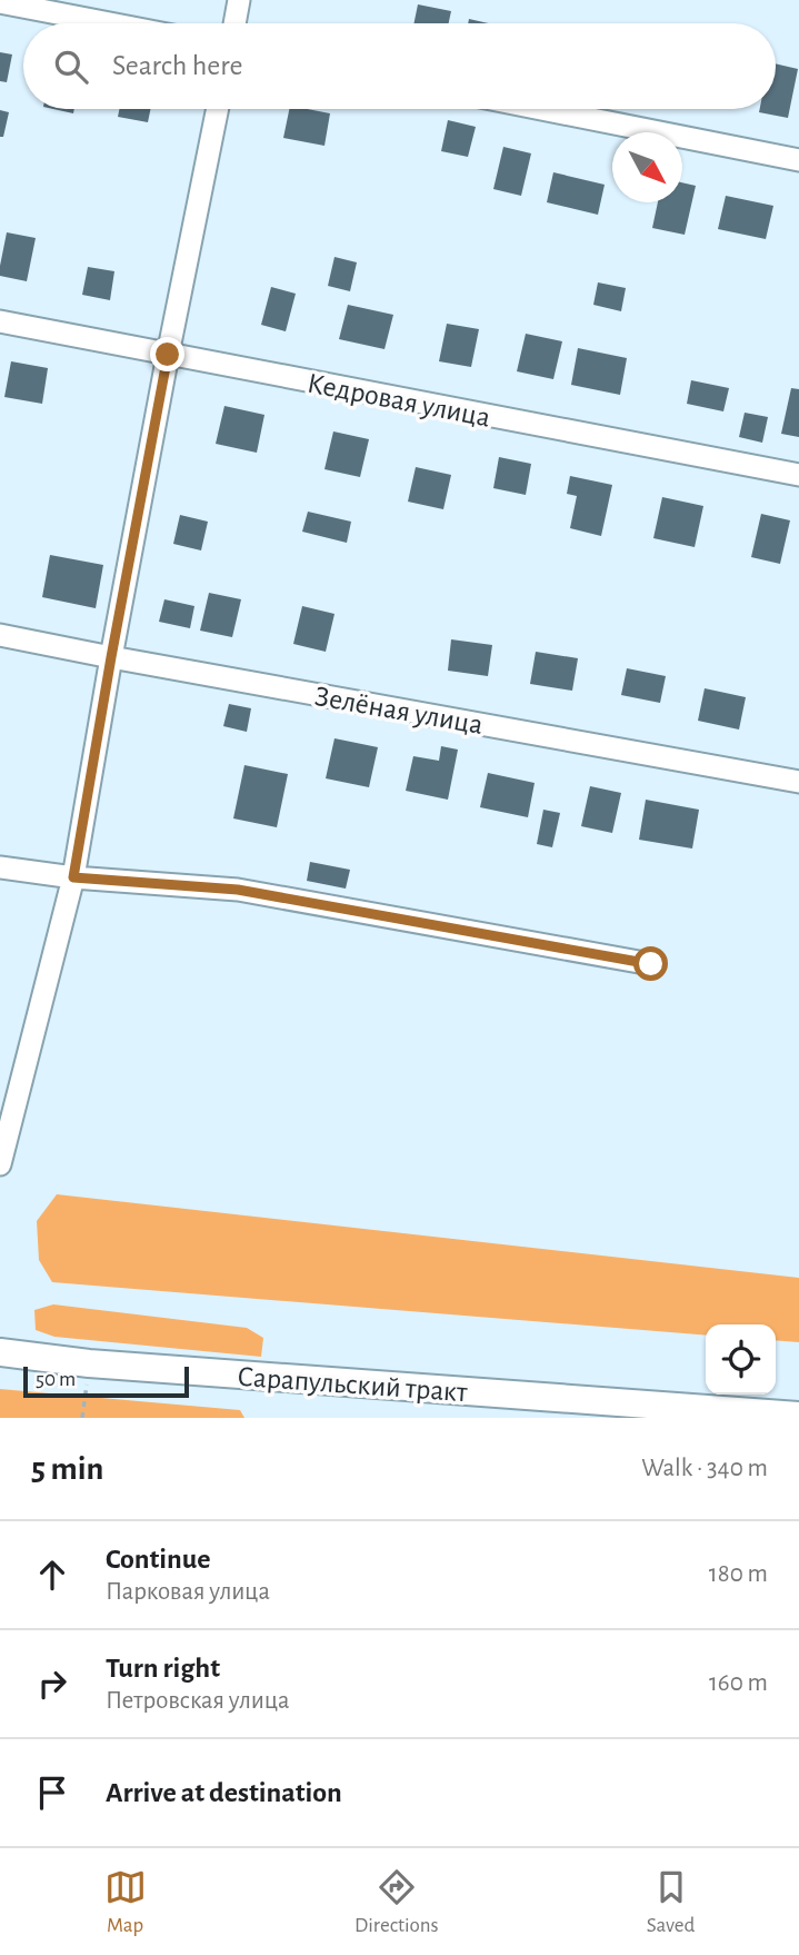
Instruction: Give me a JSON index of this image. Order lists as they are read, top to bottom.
{
  "streets": {
    "main road": ["Сарапульский тракт"],
    "street": ["Кедровая улица", "Зелёная улица"]
  },
  "scale_bar": "50 m",
  "north": "bottom right",
  "page": {
    "search": "Search here",
    "scale": "50 m",
    "heading": ["5 min", "Walk · 340 m"],
    "list": [
      ["Continue", "Парковая улица", "180 m"],
      ["Turn right", "Петровская улица", "160 m"],
      "Arrive at destination"
    ],
    "nav": ["Map", "Directions", "Saved"]
  }
}
